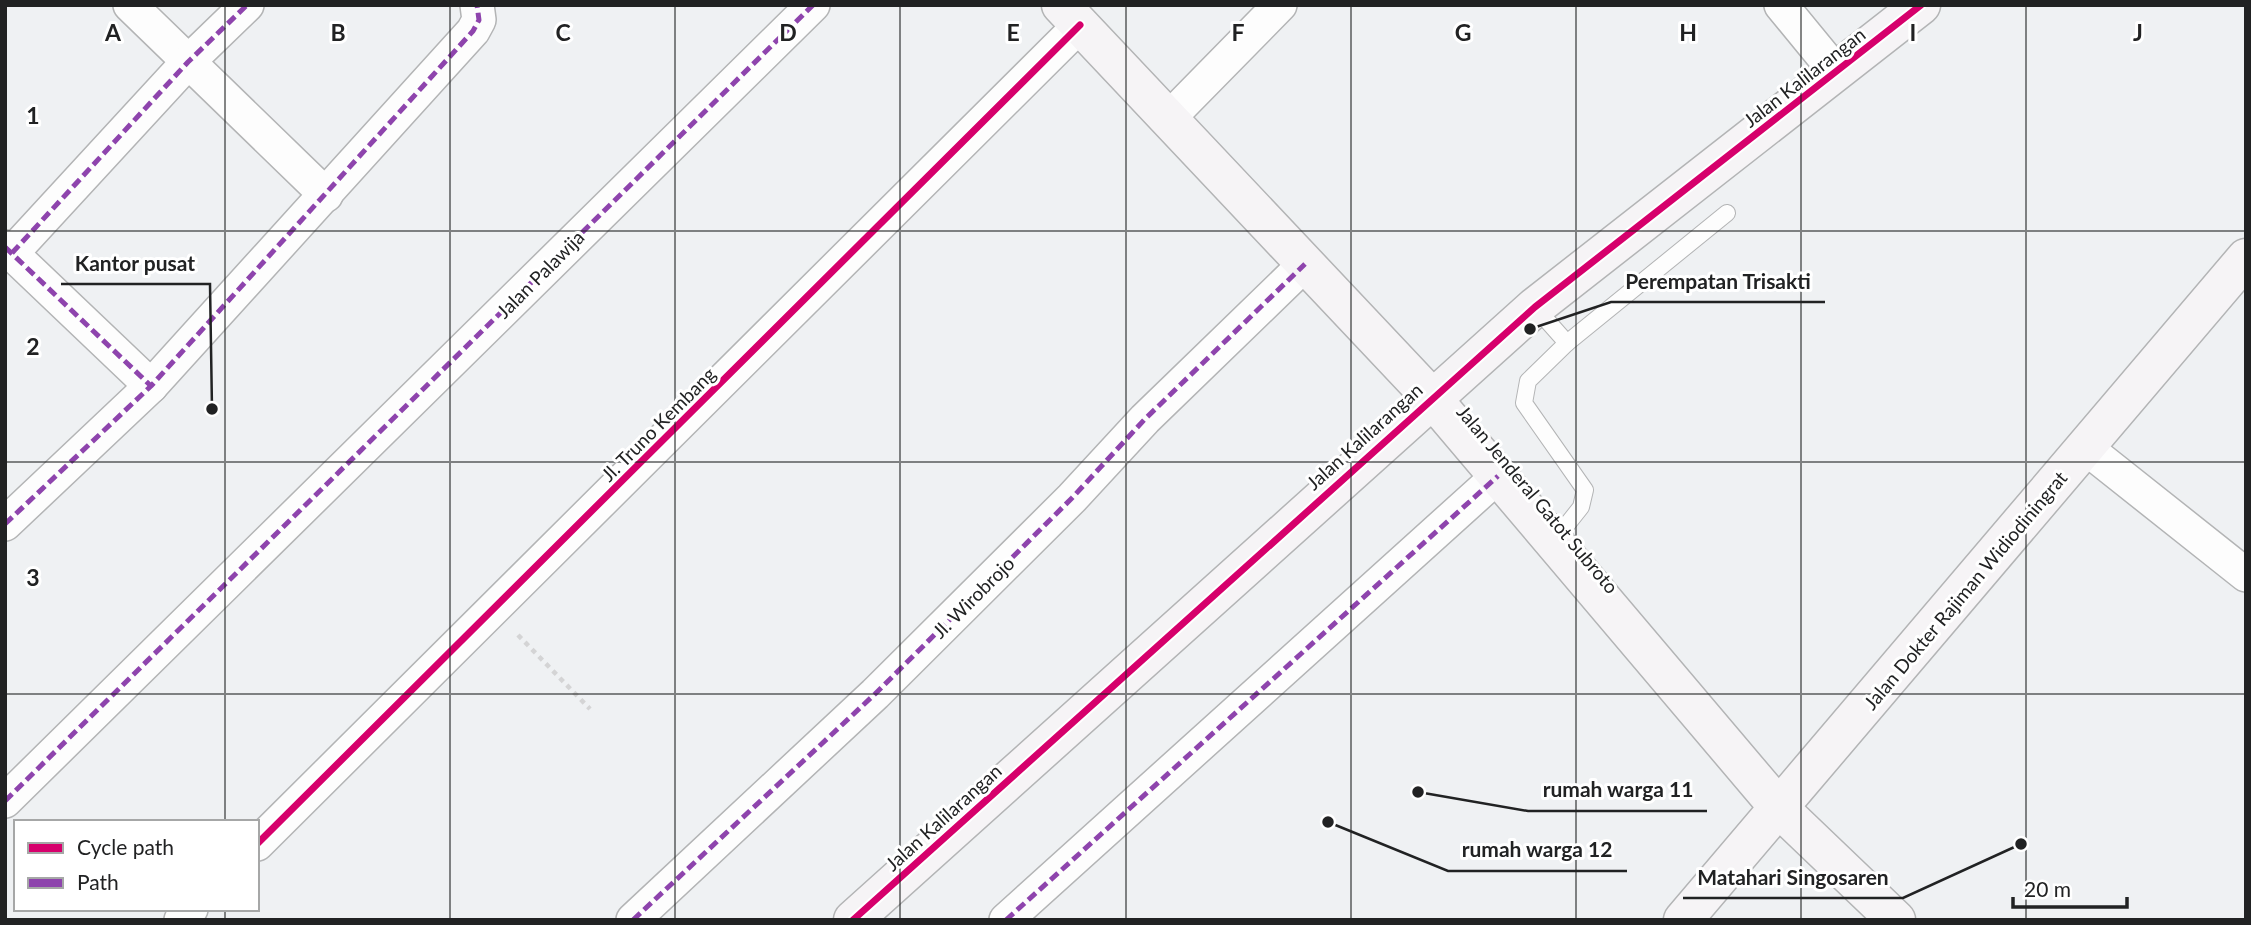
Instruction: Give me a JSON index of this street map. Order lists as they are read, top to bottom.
{
  "streets": {
    "main road": ["Jalan Kalilarangan", "Jalan Jenderal Gatot Subroto", "Jalan Dokter Rajiman Widiodiningrat"],
    "street": ["Jalan Palawija", "Jl. Truno Kembang", "Jl. Wirobrojo"]
  },
  "crossings": [
    ["Jalan Kalilarangan", "Jalan Jenderal Gatot Subroto"],
    ["Jl. Truno Kembang", "Jalan Jenderal Gatot Subroto"],
    ["Jalan Jenderal Gatot Subroto", "Jalan Dokter Rajiman Widiodiningrat"],
    ["Jalan Jenderal Gatot Subroto", "Jl. Wirobrojo"]
  ],
  "places": [
    "Perempatan Trisakti",
    "Kantor pusat",
    "rumah warga 11",
    "rumah warga 12",
    "Matahari Singosaren"
  ],
  "legend": ["Cycle path", "Path"],
  "scale_bar": "20 m",
  "grid": {
    "columns": [
      "A",
      "B",
      "C",
      "D",
      "E",
      "F",
      "G",
      "H",
      "I",
      "J"
    ],
    "rows": ["1", "2", "3"]
  }
}
